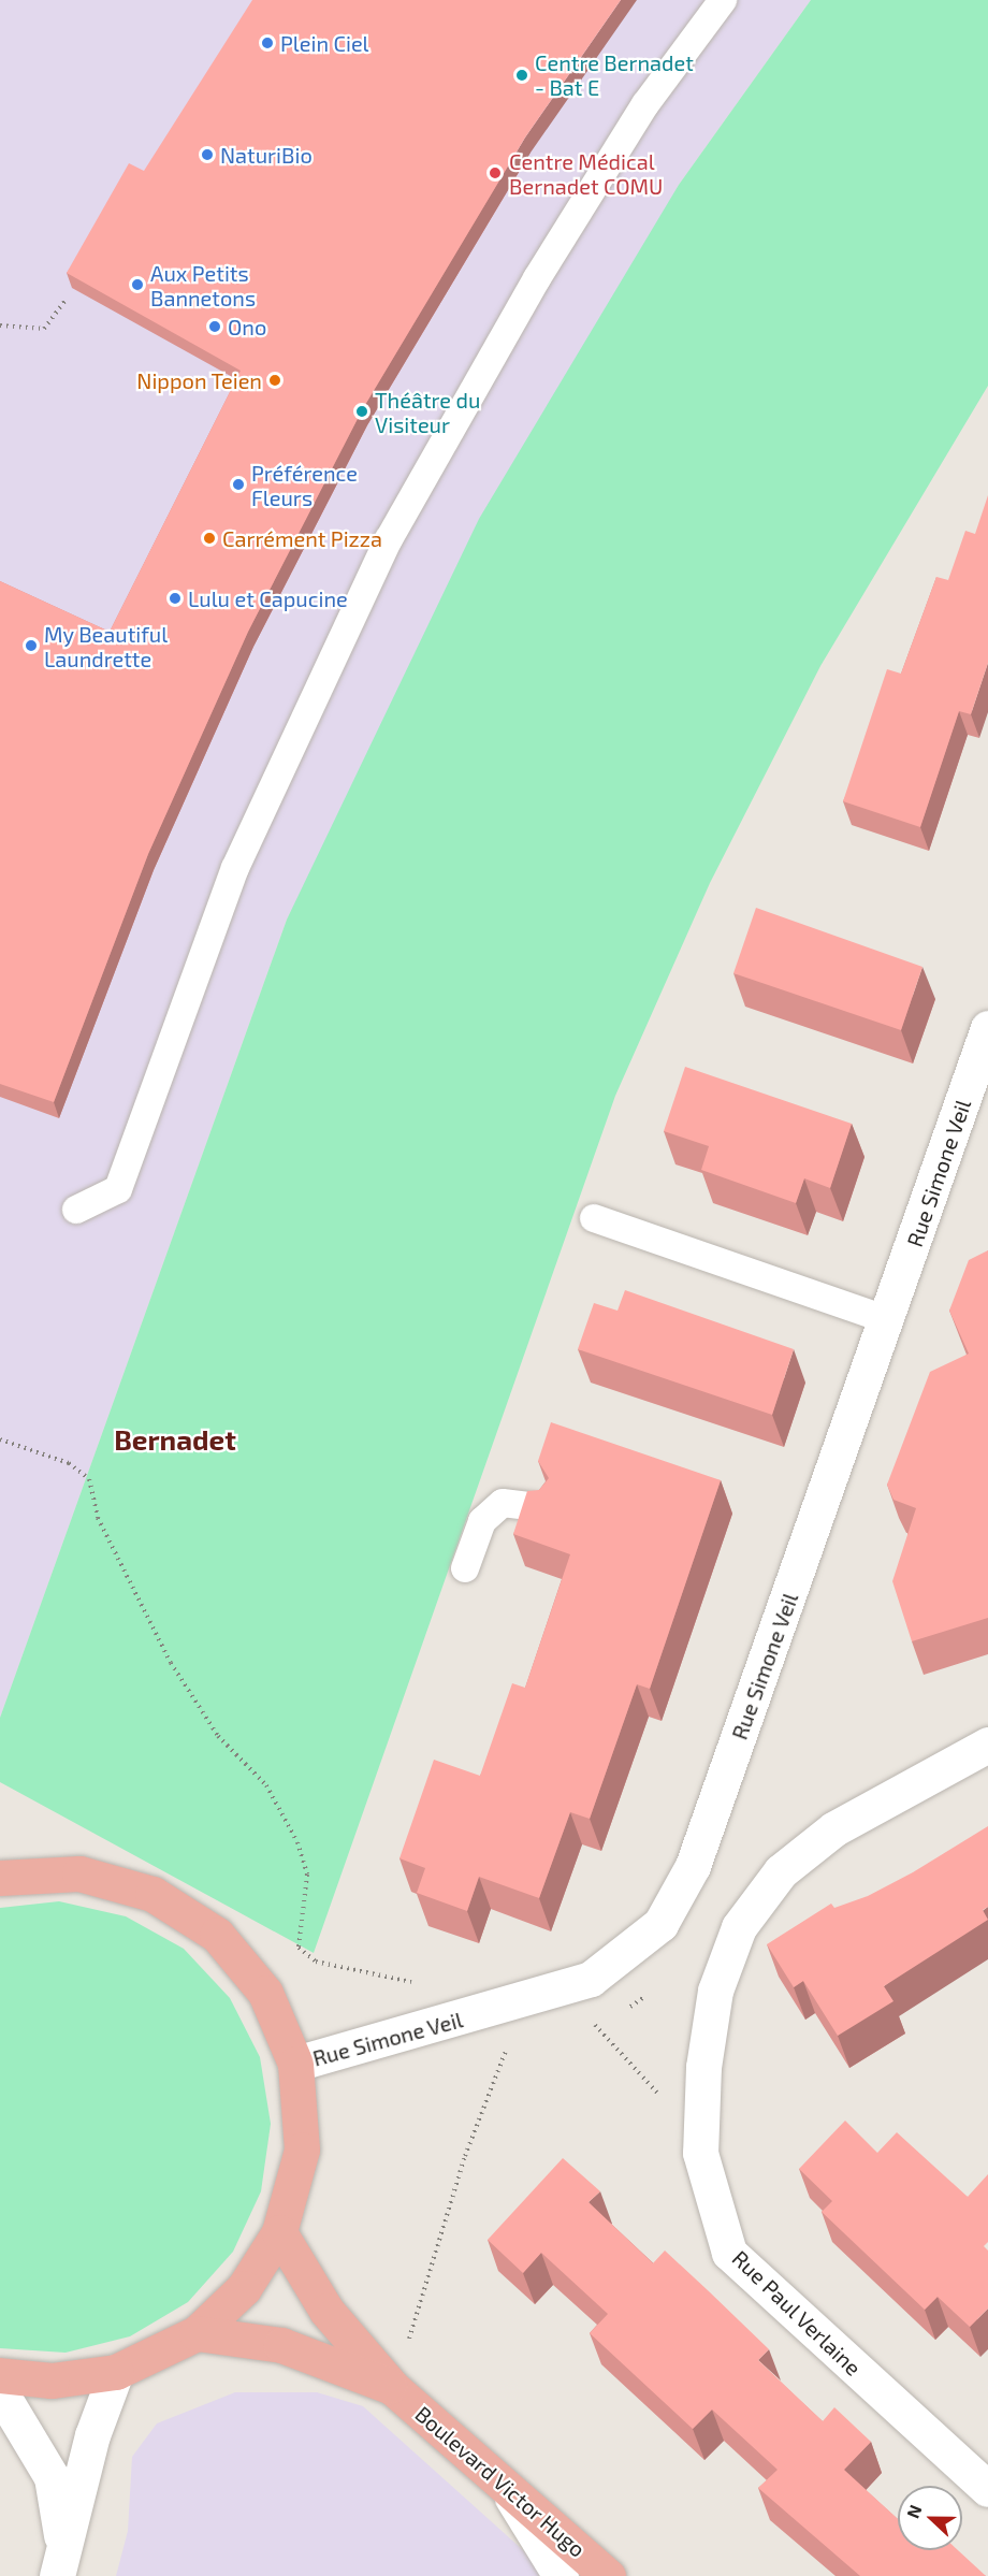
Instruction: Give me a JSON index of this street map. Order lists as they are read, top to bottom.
{
  "streets": {
    "main road": ["Boulevard Victor Hugo"],
    "street": ["Rue Simone Veil", "Rue Paul Verlaine"]
  },
  "districts": ["Bernadet"],
  "places": [
    "Plein Ciel",
    "Centre Bernadet - Bat E",
    "NaturiBio",
    "Centre Médical Bernadet COMU",
    "Aux Petits Bannetons",
    "Ono",
    "Nippon Teien",
    "Théâtre du Visiteur",
    "Préférence Fleurs",
    "Carrément Pizza",
    "Lulu et Capucine",
    "My Beautiful Laundrette"
  ],
  "north": "left"
}
